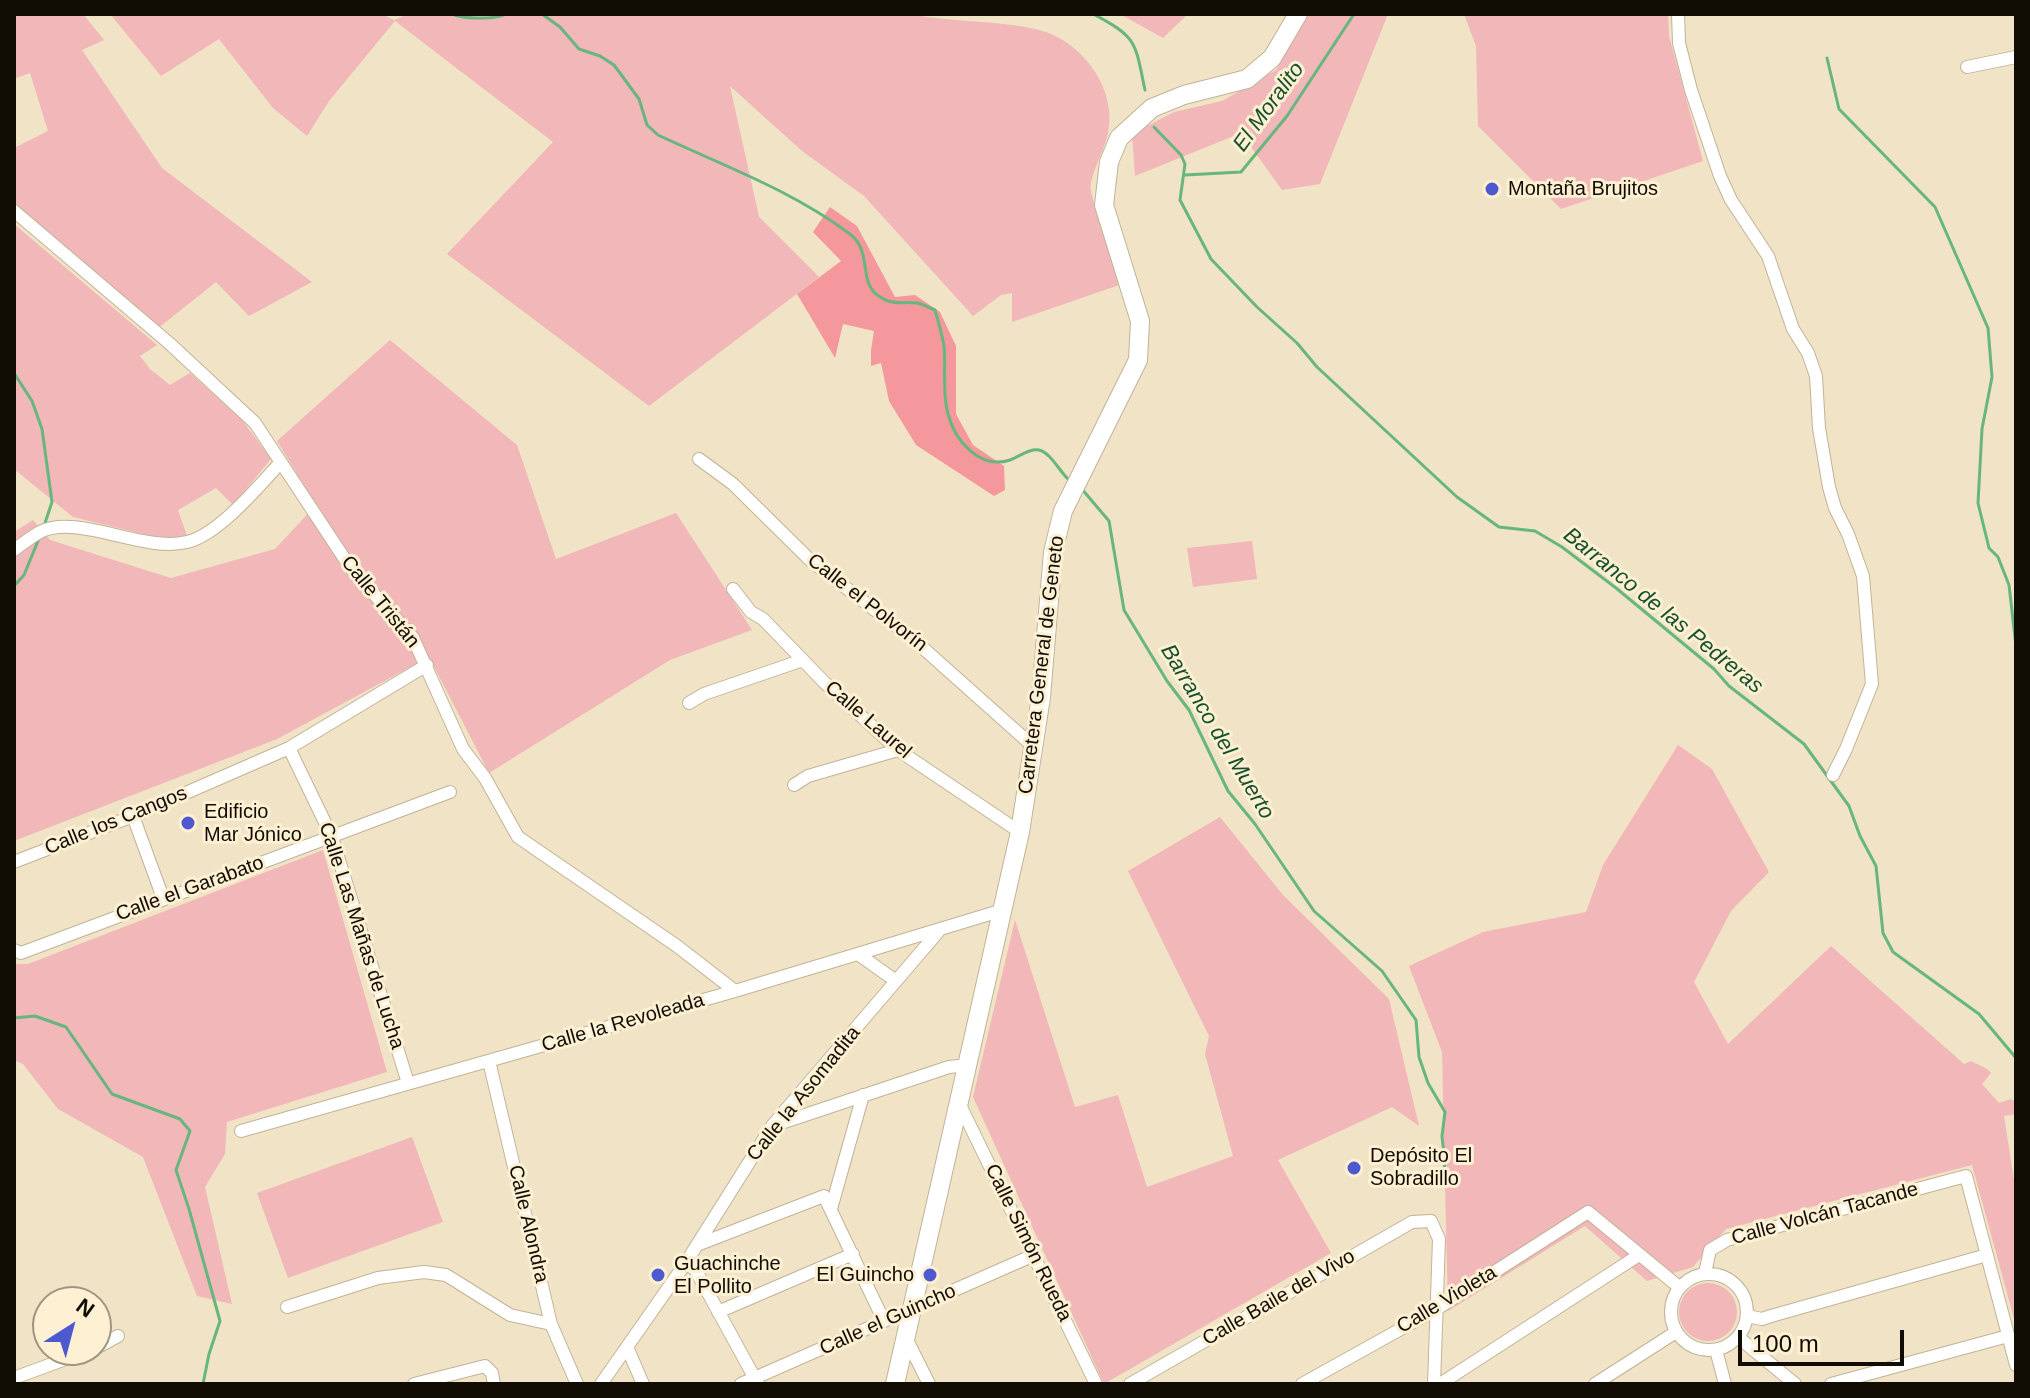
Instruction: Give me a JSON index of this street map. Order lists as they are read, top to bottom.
{
  "streets": {
    "main road": ["Carretera General de Geneto"],
    "street": [
      "Calle Tristán",
      "Calle el Polvorín",
      "Calle Laurel",
      "Calle los Cangos",
      "Calle el Garabato",
      "Calle Las Mañas de Lucha",
      "Calle la Revoleada",
      "Calle la Asomadita",
      "Calle Volcán Tacande",
      "Calle Alondra",
      "Calle Simón Rueda",
      "Calle Baile del Vivo",
      "Calle Violeta",
      "Calle el Guincho"
    ]
  },
  "crossings": [
    ["Calle Tristán", "Calle los Cangos"],
    ["Calle Tristán", "Calle la Revoleada"],
    ["Calle el Polvorín", "Carretera General de Geneto"],
    ["Carretera General de Geneto", "Calle Laurel"],
    ["Carretera General de Geneto", "Calle la Revoleada"],
    ["Carretera General de Geneto", "Calle Simón Rueda"],
    ["Carretera General de Geneto", "Calle el Guincho"],
    ["Calle los Cangos", "Calle Las Mañas de Lucha"],
    ["Calle el Garabato", "Calle Las Mañas de Lucha"],
    ["Calle Las Mañas de Lucha", "Calle la Revoleada"],
    ["Calle la Revoleada", "Calle la Asomadita"],
    ["Calle la Revoleada", "Calle Alondra"],
    ["Calle Simón Rueda", "Calle el Guincho"],
    ["Calle Baile del Vivo", "Calle Violeta"]
  ],
  "water": ["El Moralito", "Barranco de las Pedreras", "Barranco del Muerto"],
  "places": [
    "Montaña Brujitos",
    "Edificio Mar Jónico",
    "Depósito El Sobradillo",
    "Guachinche El Pollito",
    "El Guincho"
  ],
  "scale_bar": "100 m",
  "north": "top right"
}
